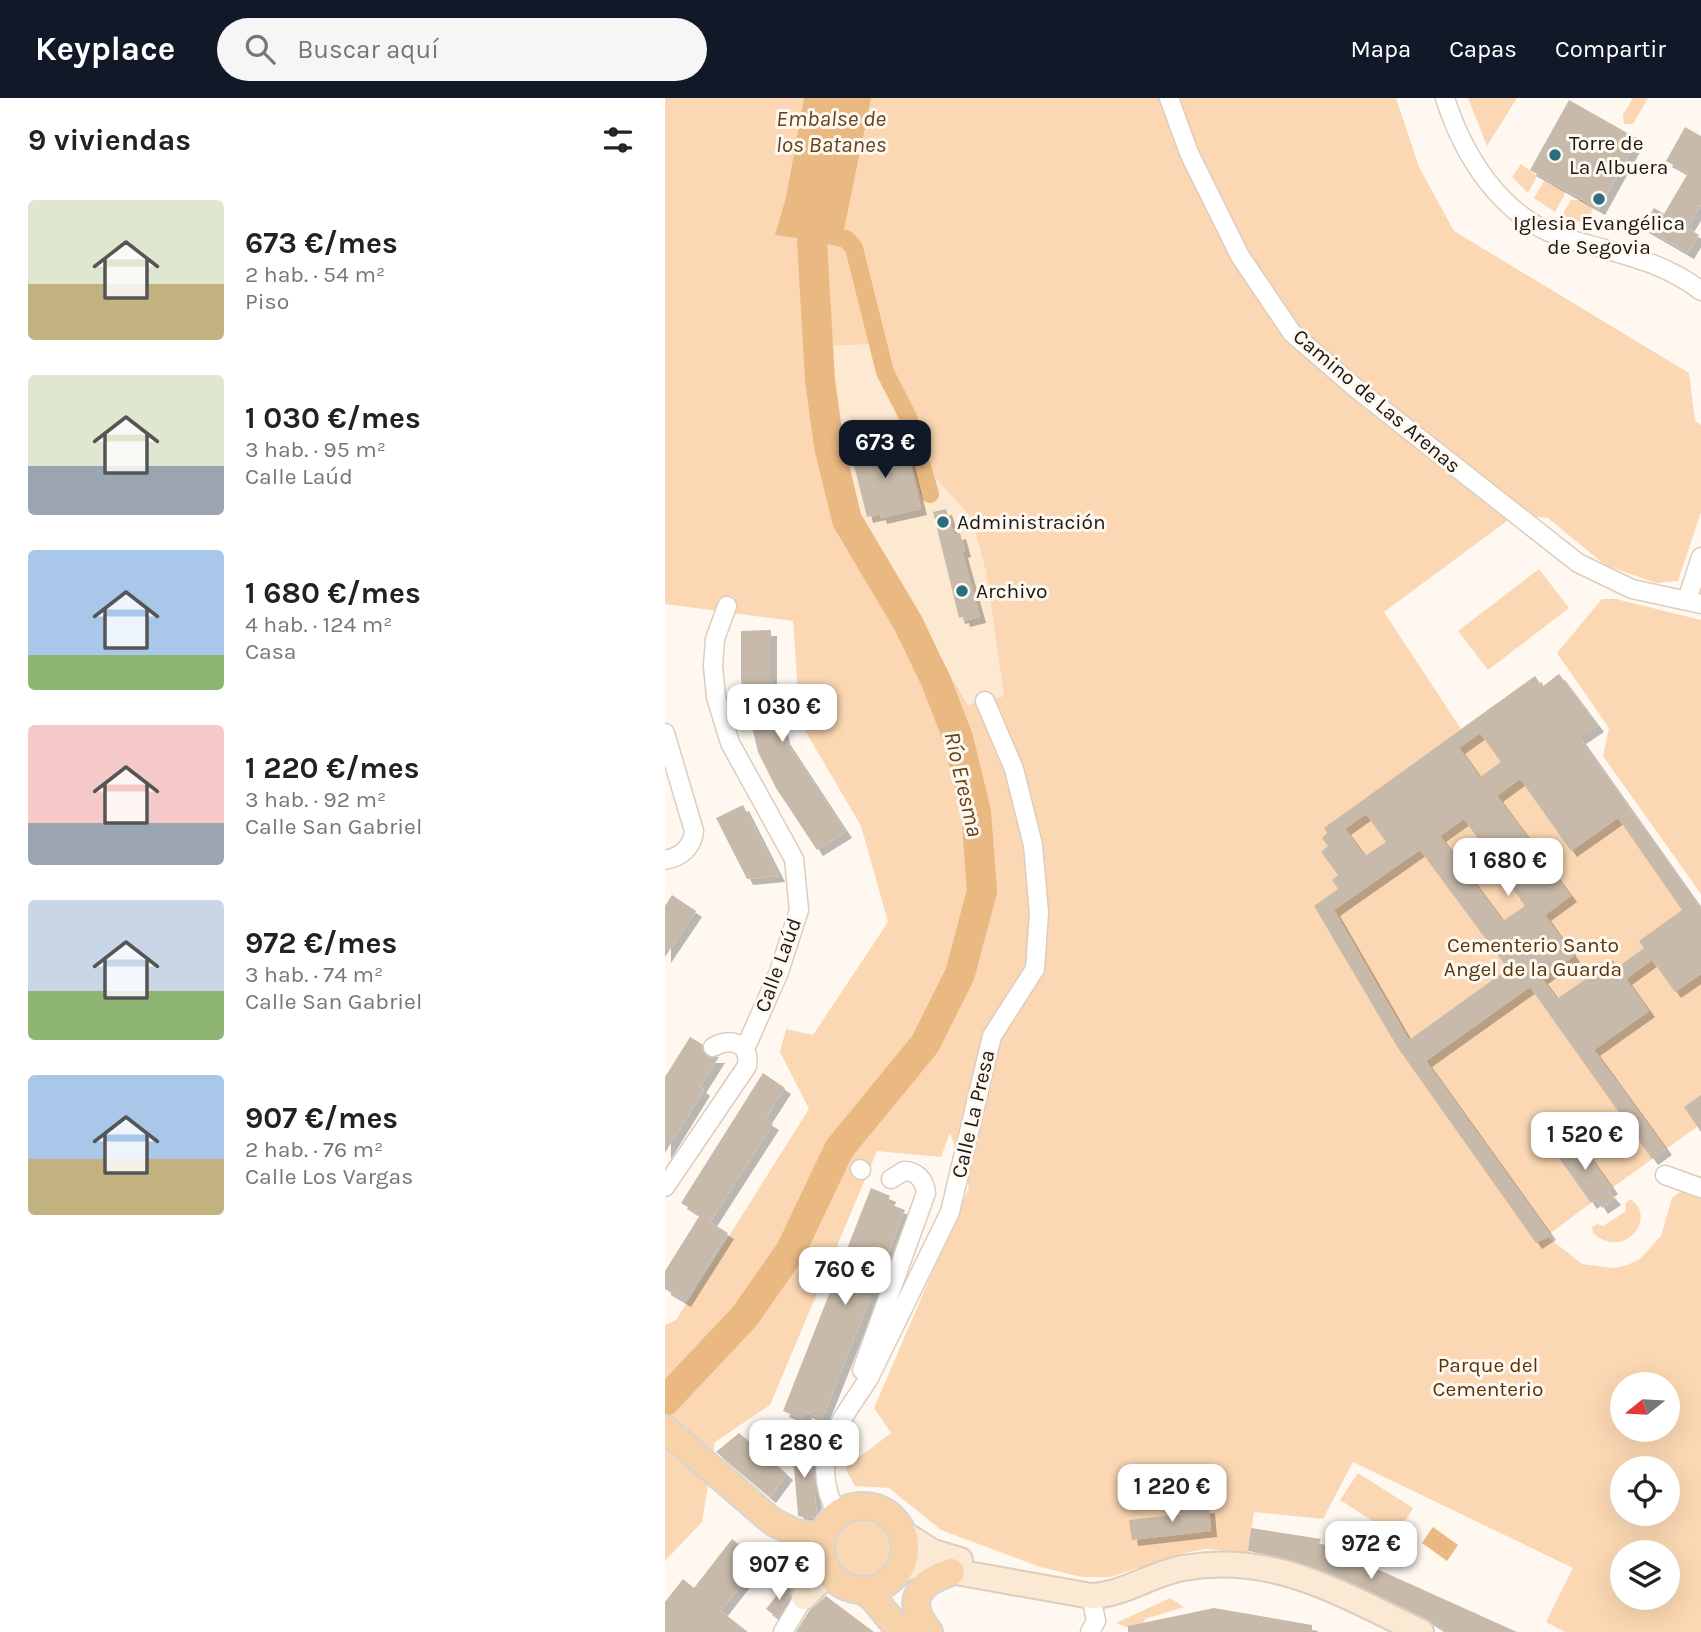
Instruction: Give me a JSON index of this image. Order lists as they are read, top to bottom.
{
  "streets": {
    "street": ["Camino de Las Arenas", "Calle Laúd", "Calle La Presa"]
  },
  "water": ["Embalse de los Batanes", "Río Eresma"],
  "parks": ["Cementerio Santo Angel de la Guarda", "Parque del Cementerio"],
  "places": [
    "Torre de La Albuera",
    "Iglesia Evangélica de Segovia",
    "Administración",
    "Archivo"
  ],
  "north": "left",
  "page": {
    "header": "Keyplace",
    "search": "Buscar aquí",
    "nav": ["Mapa", "Capas", "Compartir"],
    "heading": "9 viviendas",
    "list": [
      {
        "name": "673 €/mes",
        "note": "2 hab. · 54 m² · Piso"
      },
      {
        "name": "1 030 €/mes",
        "note": "3 hab. · 95 m² · Calle Laúd"
      },
      {
        "name": "1 680 €/mes",
        "note": "4 hab. · 124 m² · Casa"
      },
      {
        "name": "1 220 €/mes",
        "note": "3 hab. · 92 m² · Calle San Gabriel"
      },
      {
        "name": "972 €/mes",
        "note": "3 hab. · 74 m² · Calle San Gabriel"
      },
      {
        "name": "907 €/mes",
        "note": "2 hab. · 76 m² · Calle Los Vargas"
      }
    ],
    "price": [
      "673 €",
      "1 030 €",
      "1 680 €",
      "1 520 €",
      "760 €",
      "1 280 €",
      "1 220 €",
      "972 €",
      "907 €"
    ]
  }
}
